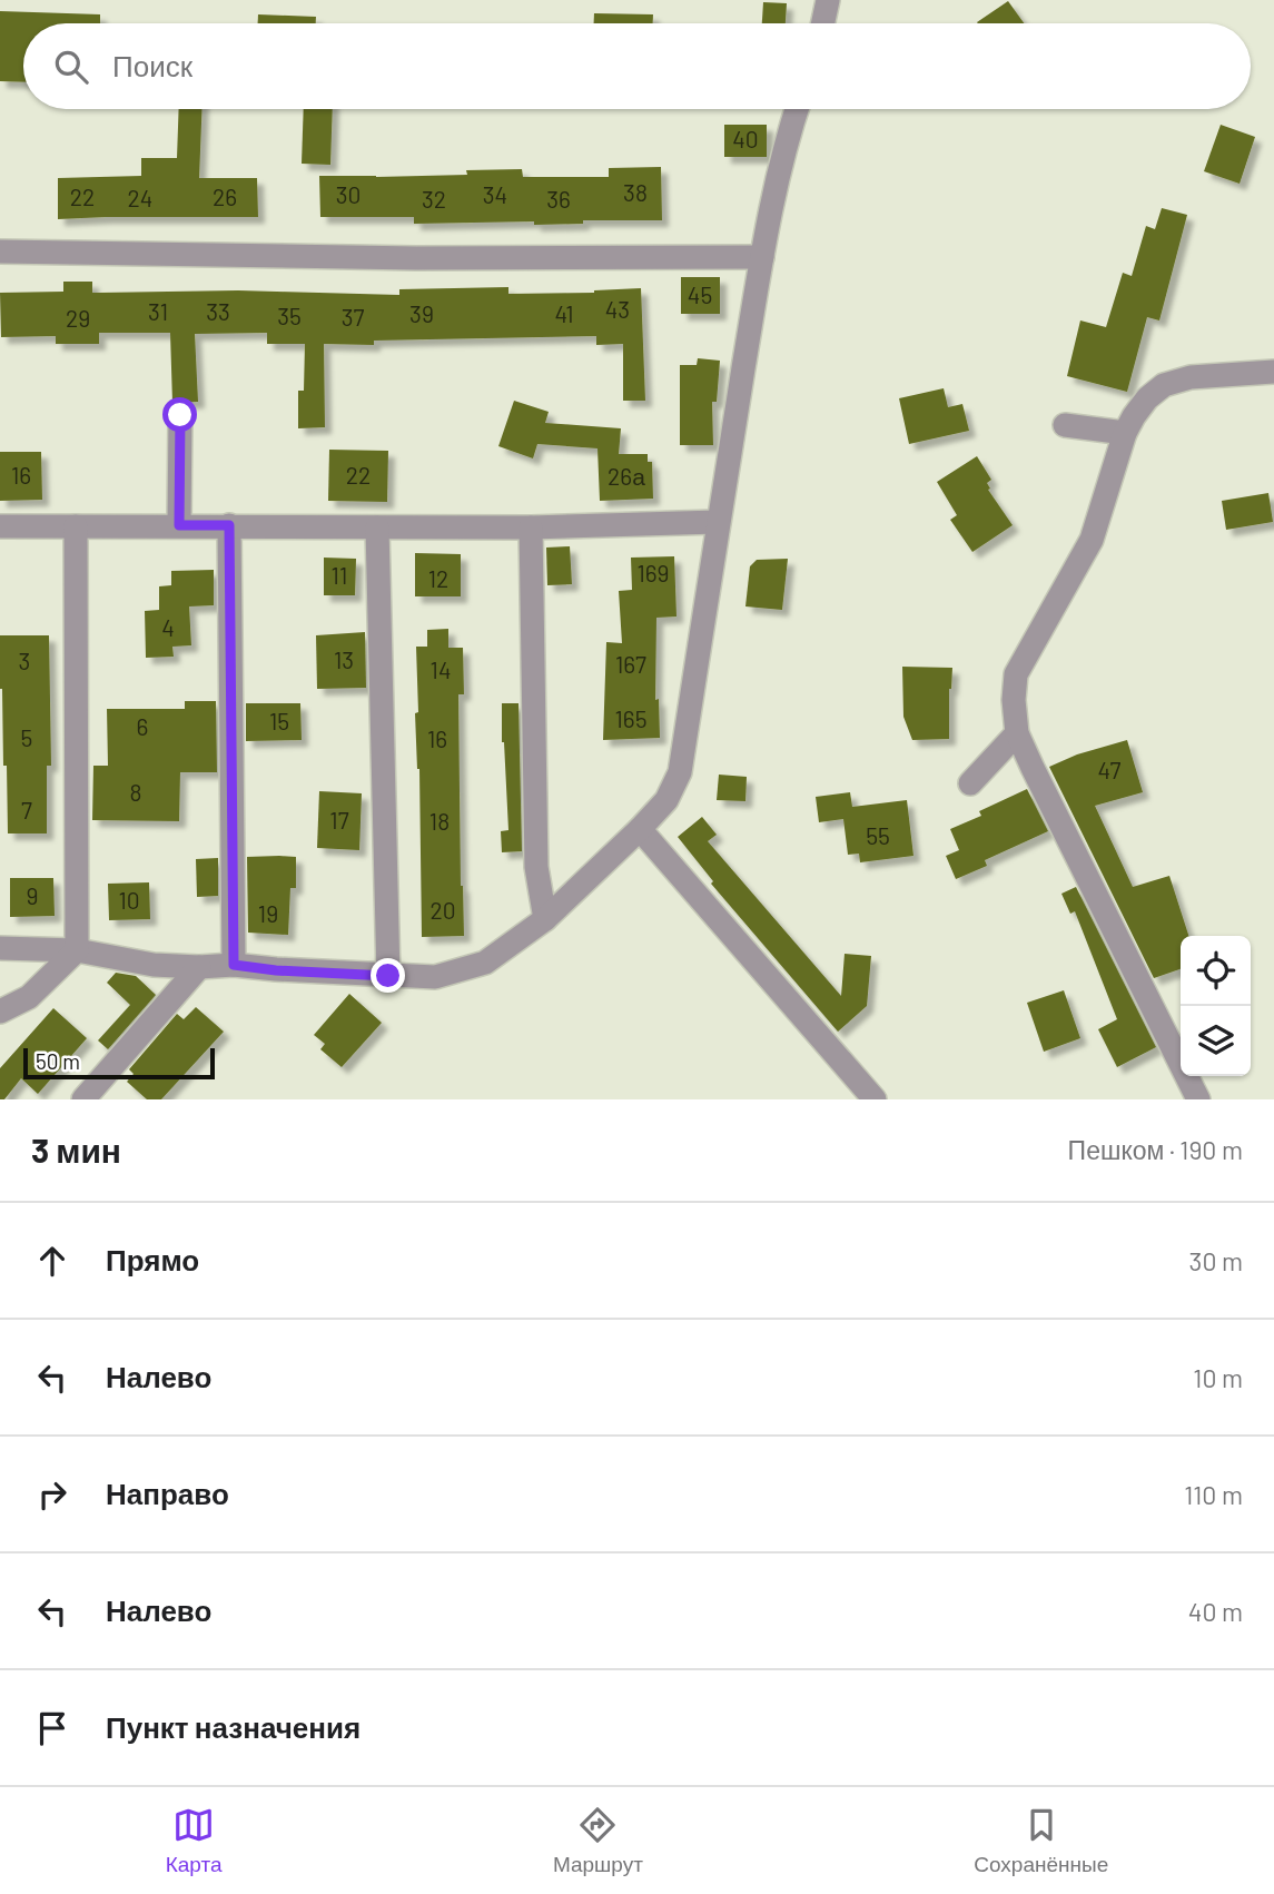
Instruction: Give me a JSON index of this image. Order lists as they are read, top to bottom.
{
  "house_numbers": [
    "40",
    "38",
    "30",
    "34",
    "22",
    "26",
    "24",
    "32",
    "36",
    "45",
    "43",
    "31",
    "33",
    "39",
    "41",
    "35",
    "37",
    "29",
    "16",
    "22",
    "26а",
    "169",
    "11",
    "12",
    "4",
    "13",
    "3",
    "167",
    "14",
    "165",
    "15",
    "6",
    "5",
    "16",
    "47",
    "8",
    "7",
    "17",
    "18",
    "55",
    "9",
    "10",
    "20",
    "19"
  ],
  "scale_bar": "50 m",
  "page": {
    "search": "Поиск",
    "scale": "50 m",
    "heading": ["3 мин", "Пешком · 190 m"],
    "list": [
      ["Прямо", "30 m"],
      ["Налево", "10 m"],
      ["Направо", "110 m"],
      ["Налево", "40 m"],
      "Пункт назначения"
    ],
    "nav": ["Карта", "Маршрут", "Сохранённые"]
  }
}
